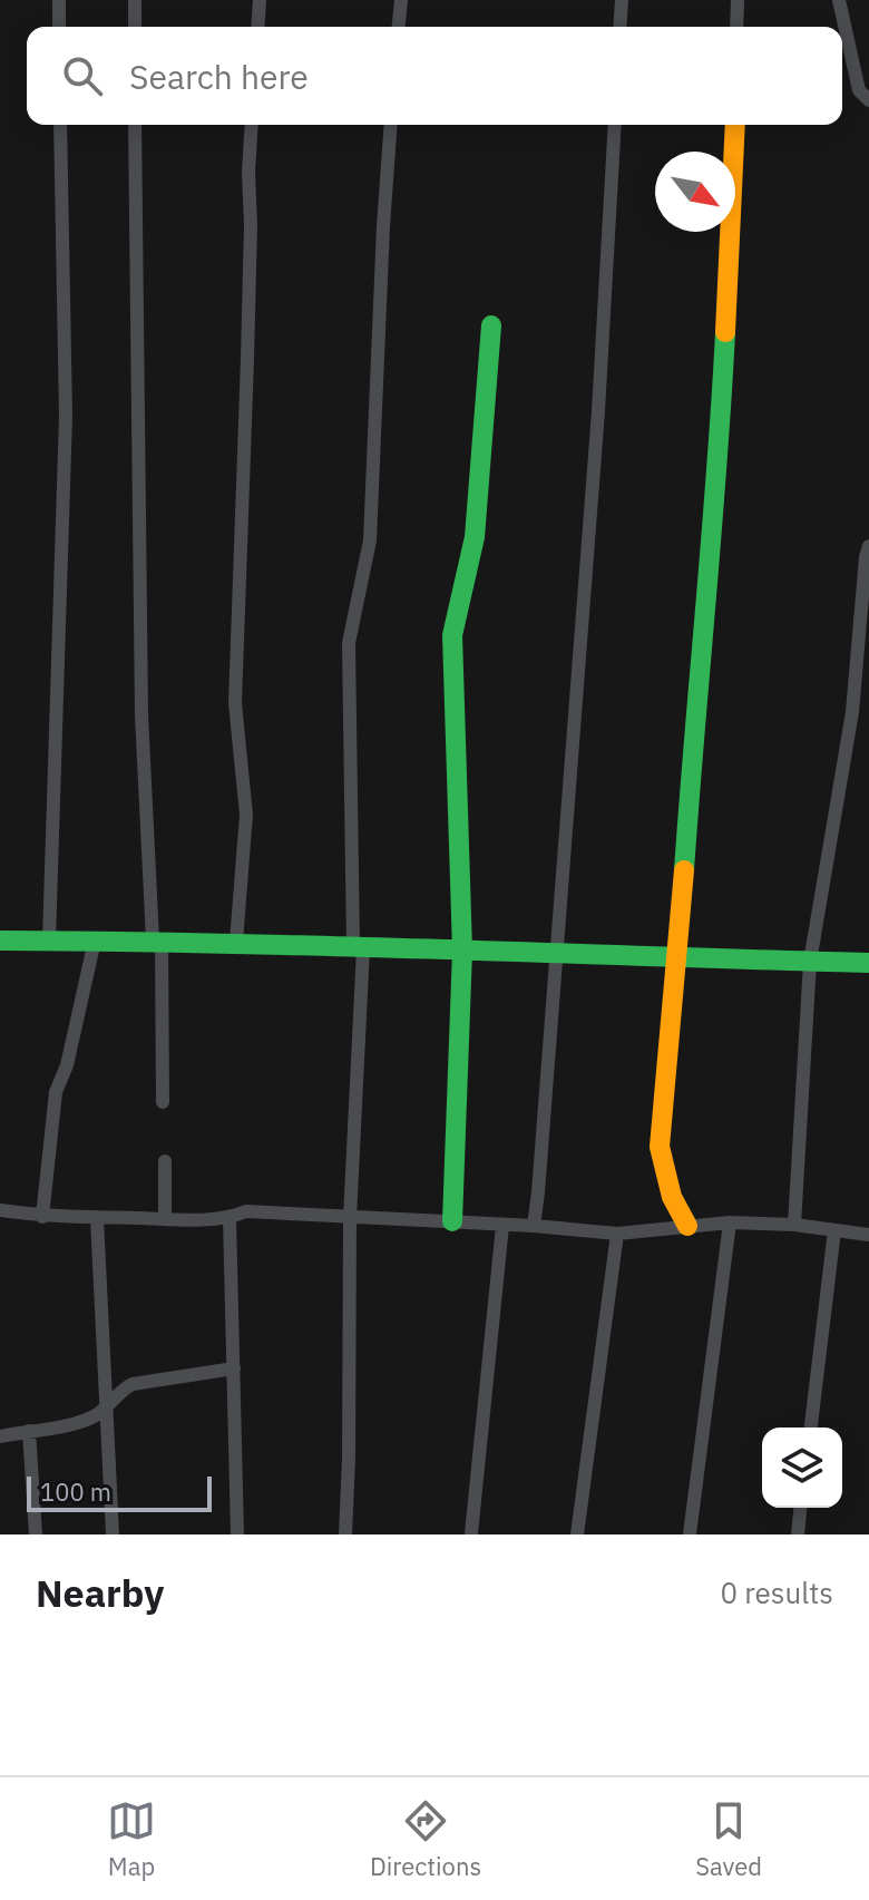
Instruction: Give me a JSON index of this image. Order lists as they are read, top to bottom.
{
  "scale_bar": "100 m",
  "north": "bottom right",
  "page": {
    "search": "Search here",
    "scale": "100 m",
    "heading": ["Nearby", "0 results"],
    "nav": ["Map", "Directions", "Saved"]
  }
}
